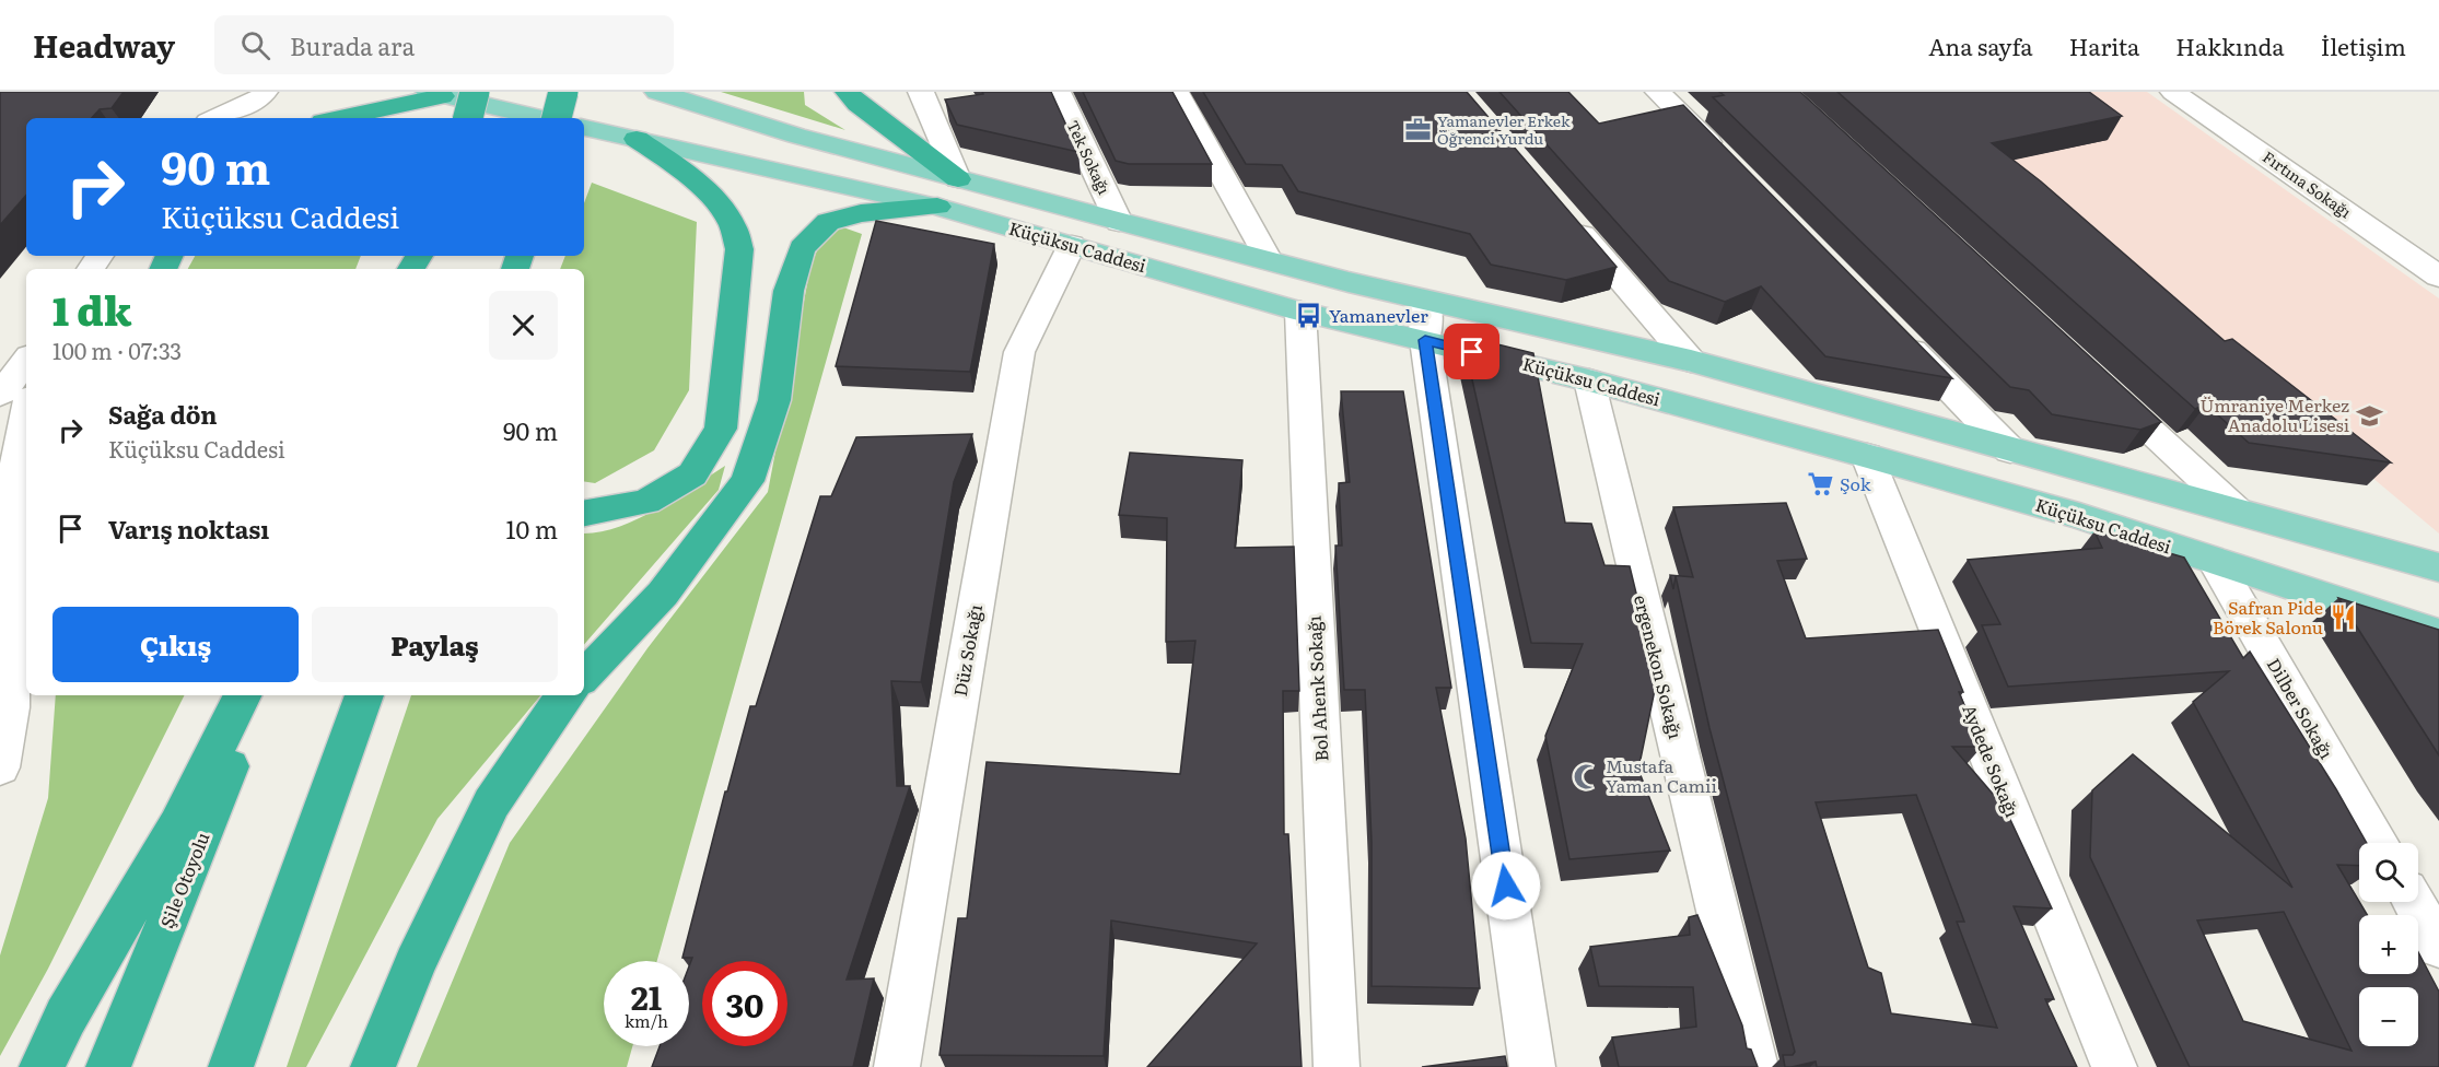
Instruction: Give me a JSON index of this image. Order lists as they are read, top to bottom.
{
  "streets": {
    "highway": ["Şile Otoyolu"],
    "main road": ["Küçüksu Caddesi"],
    "street": [
      "Tek Sokağı",
      "Fırtına Sokağı",
      "Düz Sokağı",
      "ergenekon Sokağı",
      "Bol Ahenk Sokağı",
      "Dilber Sokağı",
      "Aydede Sokağı"
    ]
  },
  "crossings": [
    ["Tek Sokağı", "Küçüksu Caddesi"],
    ["Küçüksu Caddesi", "Düz Sokağı"],
    ["Küçüksu Caddesi", "ergenekon Sokağı"],
    ["Küçüksu Caddesi", "Bol Ahenk Sokağı"],
    ["Küçüksu Caddesi", "Dilber Sokağı"],
    ["Küçüksu Caddesi", "Aydede Sokağı"]
  ],
  "places": {
    "office": ["Yamanevler Erkek Öğrenci Yurdu"],
    "bus stop": ["Yamanevler"],
    "school or university": ["Ümraniye Merkez Anadolu Lisesi"],
    "supermarket": ["Şok"],
    "restaurant": ["Safran Pide Börek Salonu"],
    "mosque": ["Mustafa Yaman Camii"]
  },
  "page": {
    "header": "Headway",
    "search": "Burada ara",
    "nav": [
      "Ana sayfa",
      "Harita",
      "Hakkında",
      "İletişim"
    ],
    "turn": ["90 m", "Küçüksu Caddesi"],
    "heading": ["1 dk", "100 m · 07:33"],
    "list": [
      {
        "name": "Sağa dön",
        "note": "Küçüksu Caddesi",
        "value": "90 m"
      },
      {
        "name": "Varış noktası",
        "value": "10 m"
      }
    ],
    "buttons": ["Çıkış", "Paylaş"],
    "map_buttons": ["+", "−"],
    "speed": "21 km/h",
    "limit": "30"
  }
}
